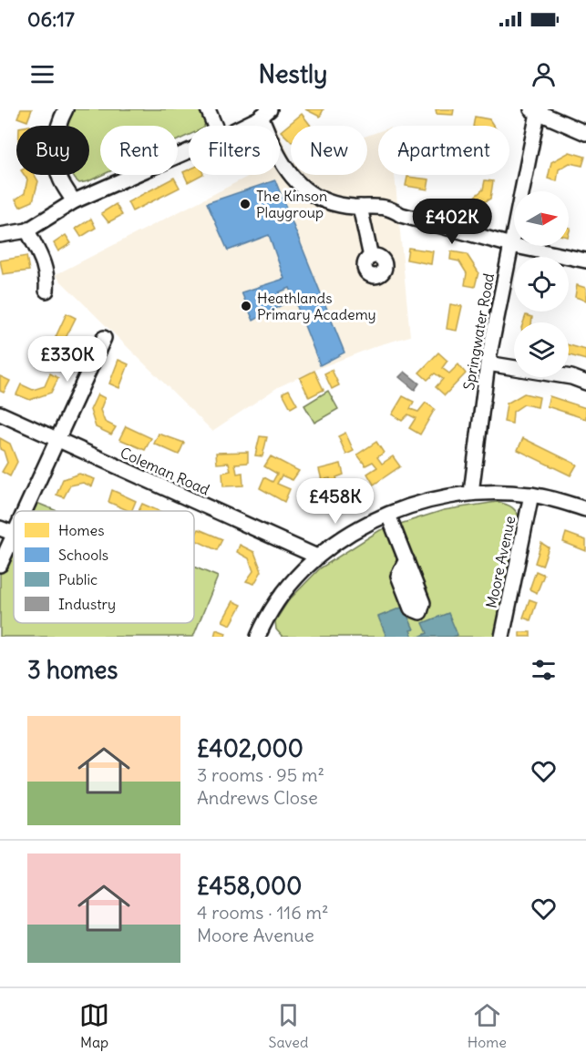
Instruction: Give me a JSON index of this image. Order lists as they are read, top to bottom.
{
  "streets": {
    "street": ["Springwater Road", "Coleman Road", "Moore Avenue"]
  },
  "crossings": [
    ["Springwater Road", "Moore Avenue"],
    ["Coleman Road", "Moore Avenue"]
  ],
  "places": ["The Kinson Playgroup", "Heathlands Primary Academy"],
  "legend": [
    "Homes",
    "Schools",
    "Public",
    "Industry"
  ],
  "north": "right",
  "page": {
    "status": "06:17",
    "header": "Nestly",
    "chip": [
      "Buy",
      "Rent",
      "Filters",
      "New",
      "Apartment"
    ],
    "price": ["£402K", "£330K", "£458K"],
    "heading": "3 homes",
    "list": [
      {
        "name": "£402,000",
        "note": "3 rooms · 95 m² · Andrews Close"
      },
      {
        "name": "£458,000",
        "note": "4 rooms · 116 m² · Moore Avenue"
      }
    ],
    "tabs": ["Map", "Saved", "Home"]
  }
}
